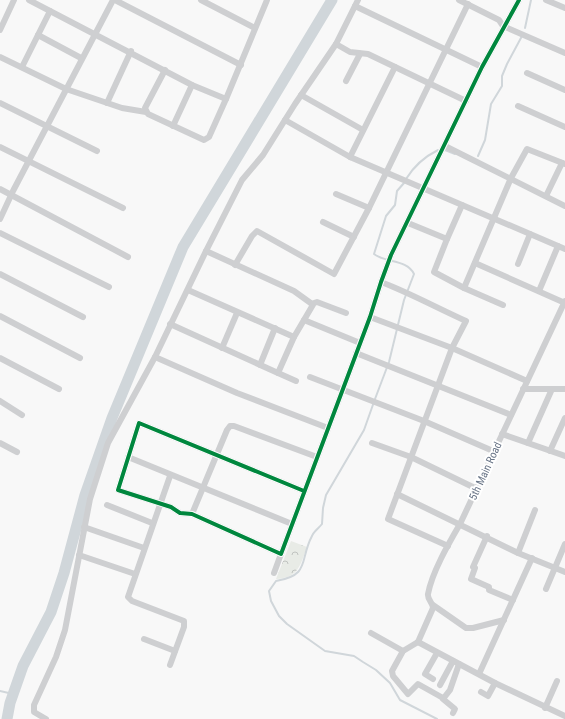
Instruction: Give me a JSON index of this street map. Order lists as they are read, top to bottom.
{
  "streets": {
    "street": ["5th Main Road"]
  }
}
